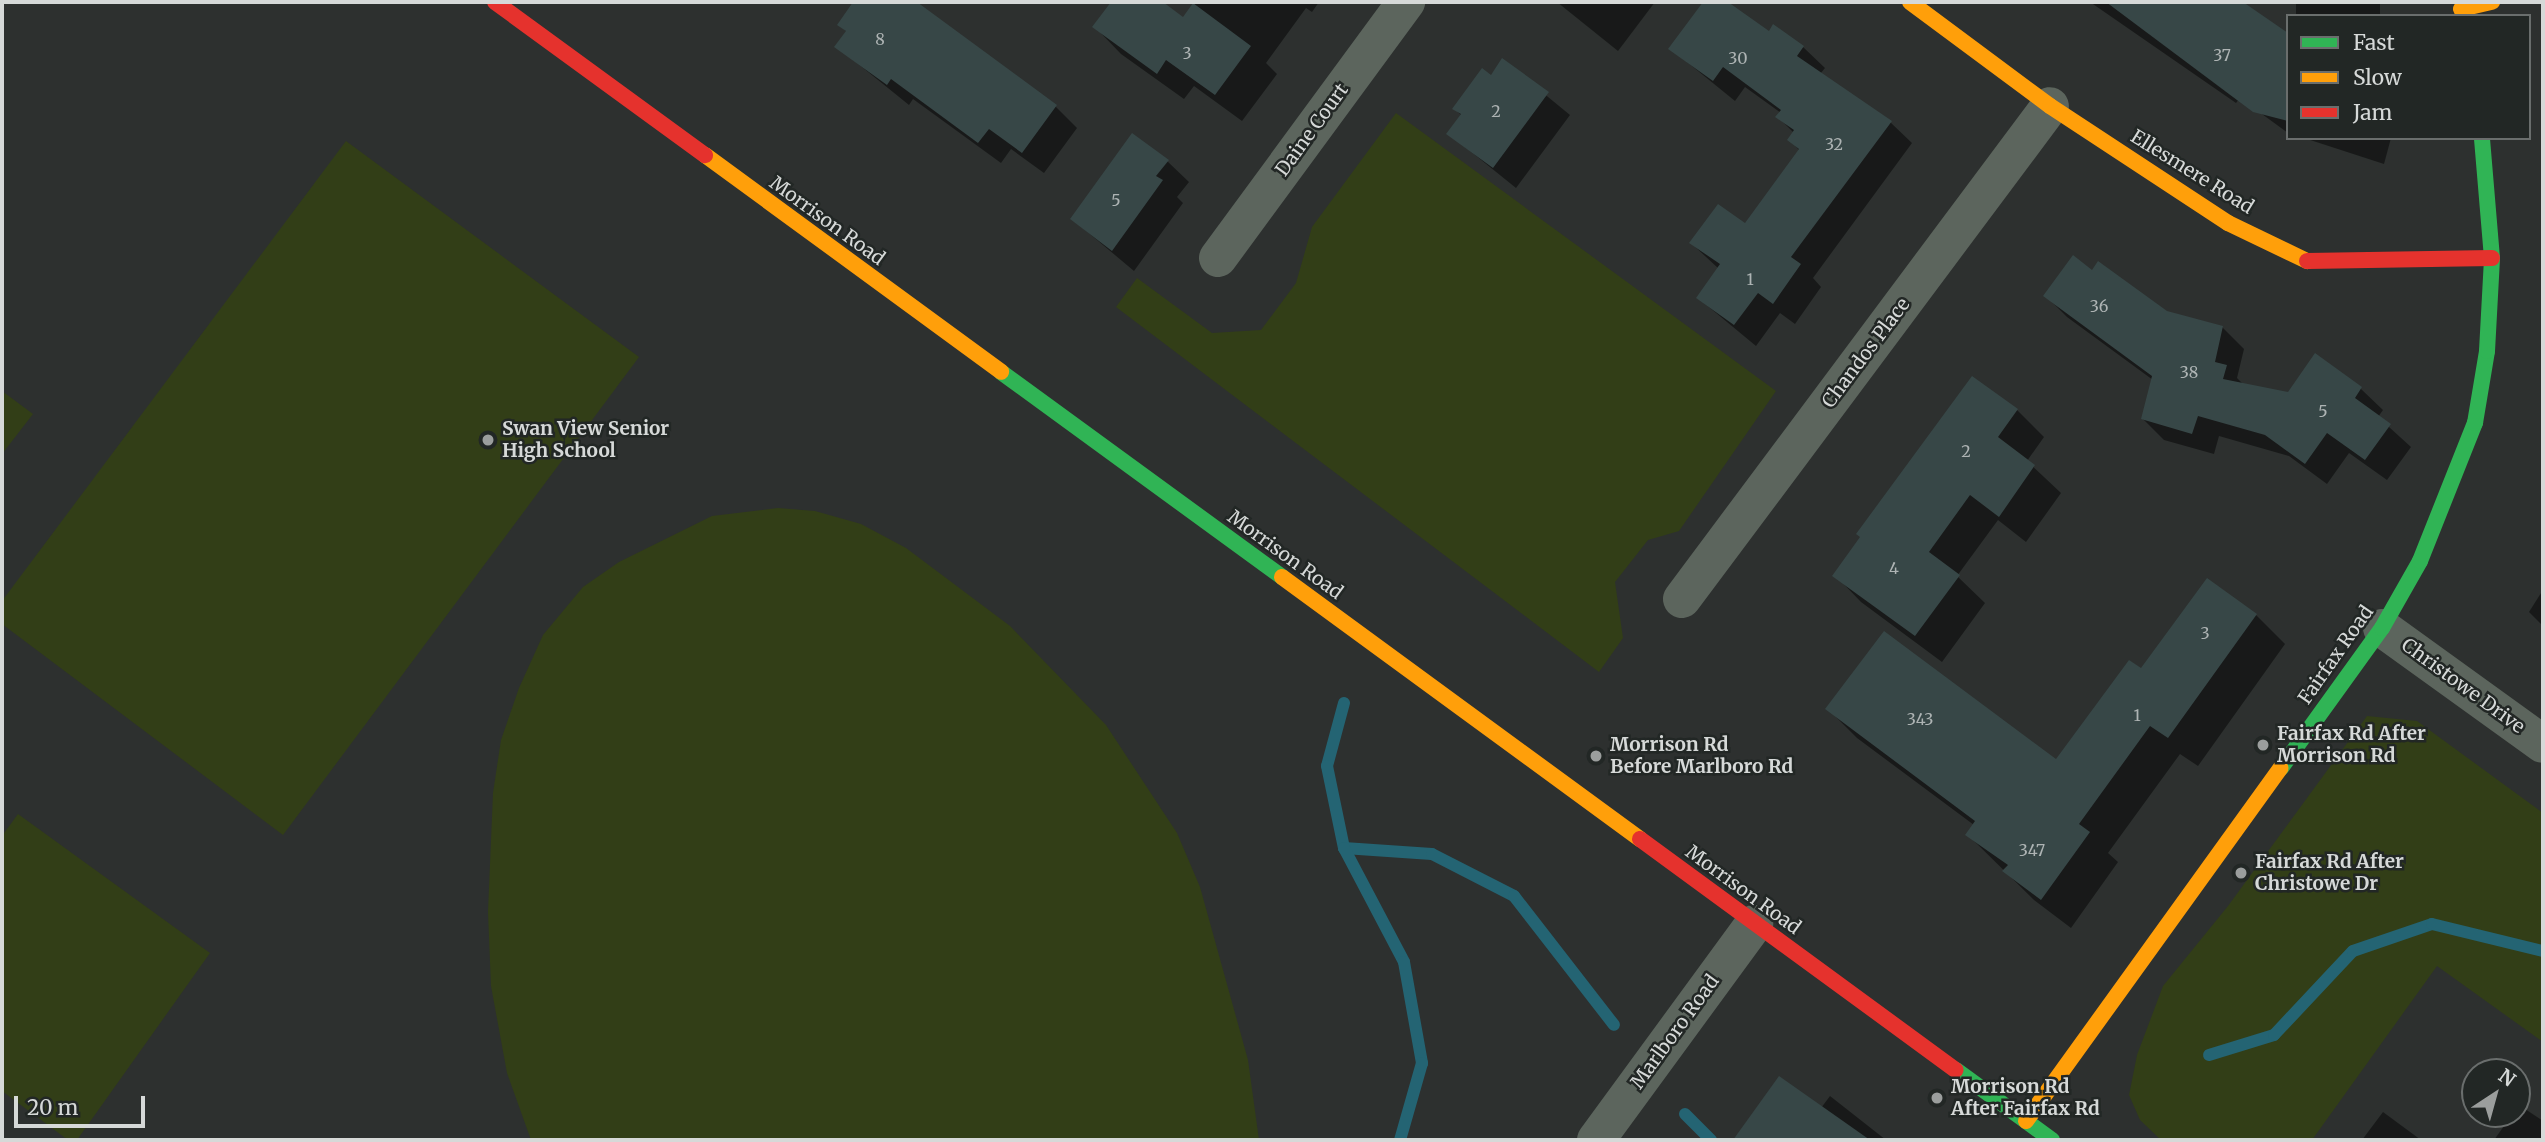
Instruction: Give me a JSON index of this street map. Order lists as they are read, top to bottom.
{
  "streets": {
    "main road": ["Ellesmere Road", "Morrison Road", "Fairfax Road"],
    "street": [
      "Daine Court",
      "Chandos Place",
      "Christowe Drive",
      "Marlboro Road"
    ]
  },
  "crossings": [
    ["Ellesmere Road", "Chandos Place"],
    ["Ellesmere Road", "Fairfax Road"],
    ["Morrison Road", "Fairfax Road"],
    ["Morrison Road", "Marlboro Road"],
    ["Fairfax Road", "Christowe Drive"]
  ],
  "places": [
    "Swan View Senior High School",
    "Fairfax Rd After Morrison Rd",
    "Morrison Rd Before Marlboro Rd",
    "Fairfax Rd After Christowe Dr",
    "Morrison Rd After Fairfax Rd"
  ],
  "house_numbers": [
    "8",
    "3",
    "37",
    "30",
    "2",
    "32",
    "5",
    "1",
    "36",
    "38",
    "5",
    "2",
    "4",
    "3",
    "1",
    "343",
    "347"
  ],
  "legend": ["Fast", "Slow", "Jam"],
  "scale_bar": "20 m",
  "north": "top right"
}
